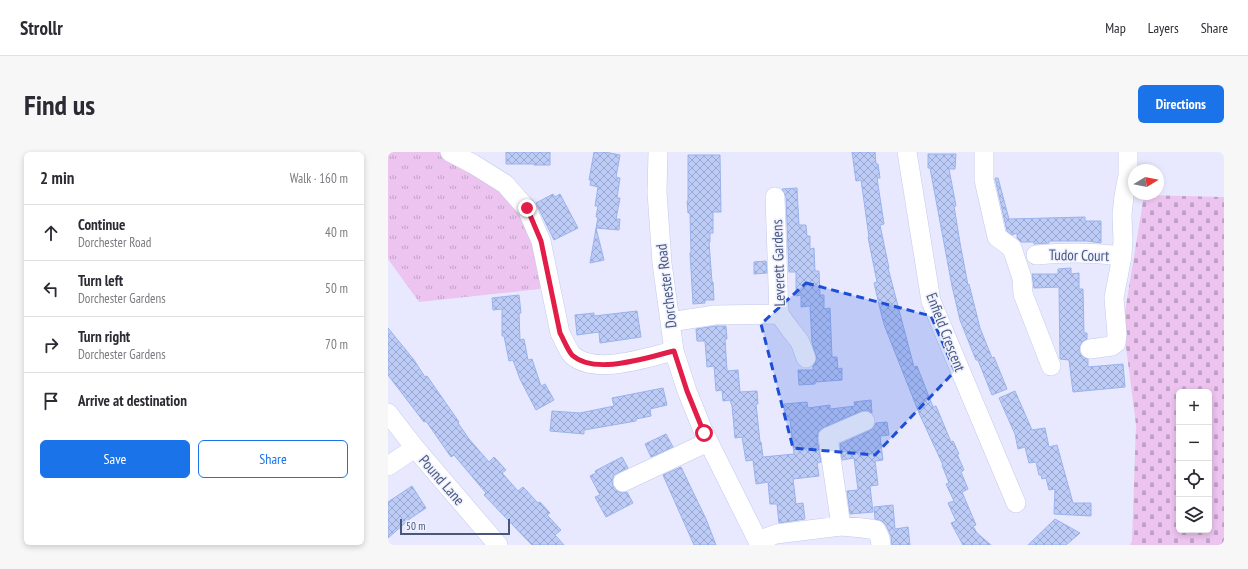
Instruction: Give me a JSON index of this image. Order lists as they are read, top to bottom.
{
  "streets": {
    "street": [
      "Tudor Court",
      "Leverett Gardens",
      "Dorchester Road",
      "Enfield Crescent",
      "Pound Lane"
    ]
  },
  "crossings": [
    ["Leverett Gardens", "Dorchester Road"]
  ],
  "scale_bar": "50 m",
  "north": "right",
  "page": {
    "header": "Strollr",
    "nav": ["Map", "Layers", "Share"],
    "buttons": [
      "Directions",
      ["Save", "Share"]
    ],
    "title": "Find us",
    "heading": ["2 min", "Walk · 160 m"],
    "list": [
      ["Continue", "Dorchester Road", "40 m"],
      ["Turn left", "Dorchester Gardens", "50 m"],
      ["Turn right", "Dorchester Gardens", "70 m"],
      "Arrive at destination"
    ],
    "map_buttons": ["+", "−"],
    "scale": "50 m"
  }
}
